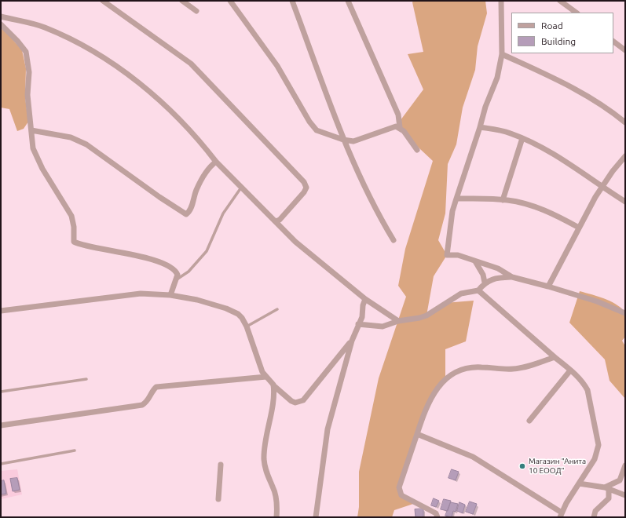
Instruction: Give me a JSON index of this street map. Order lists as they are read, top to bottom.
{
  "places": ["Магазин \"Анита 10 ЕООД\""],
  "legend": ["Road", "Building"]
}
